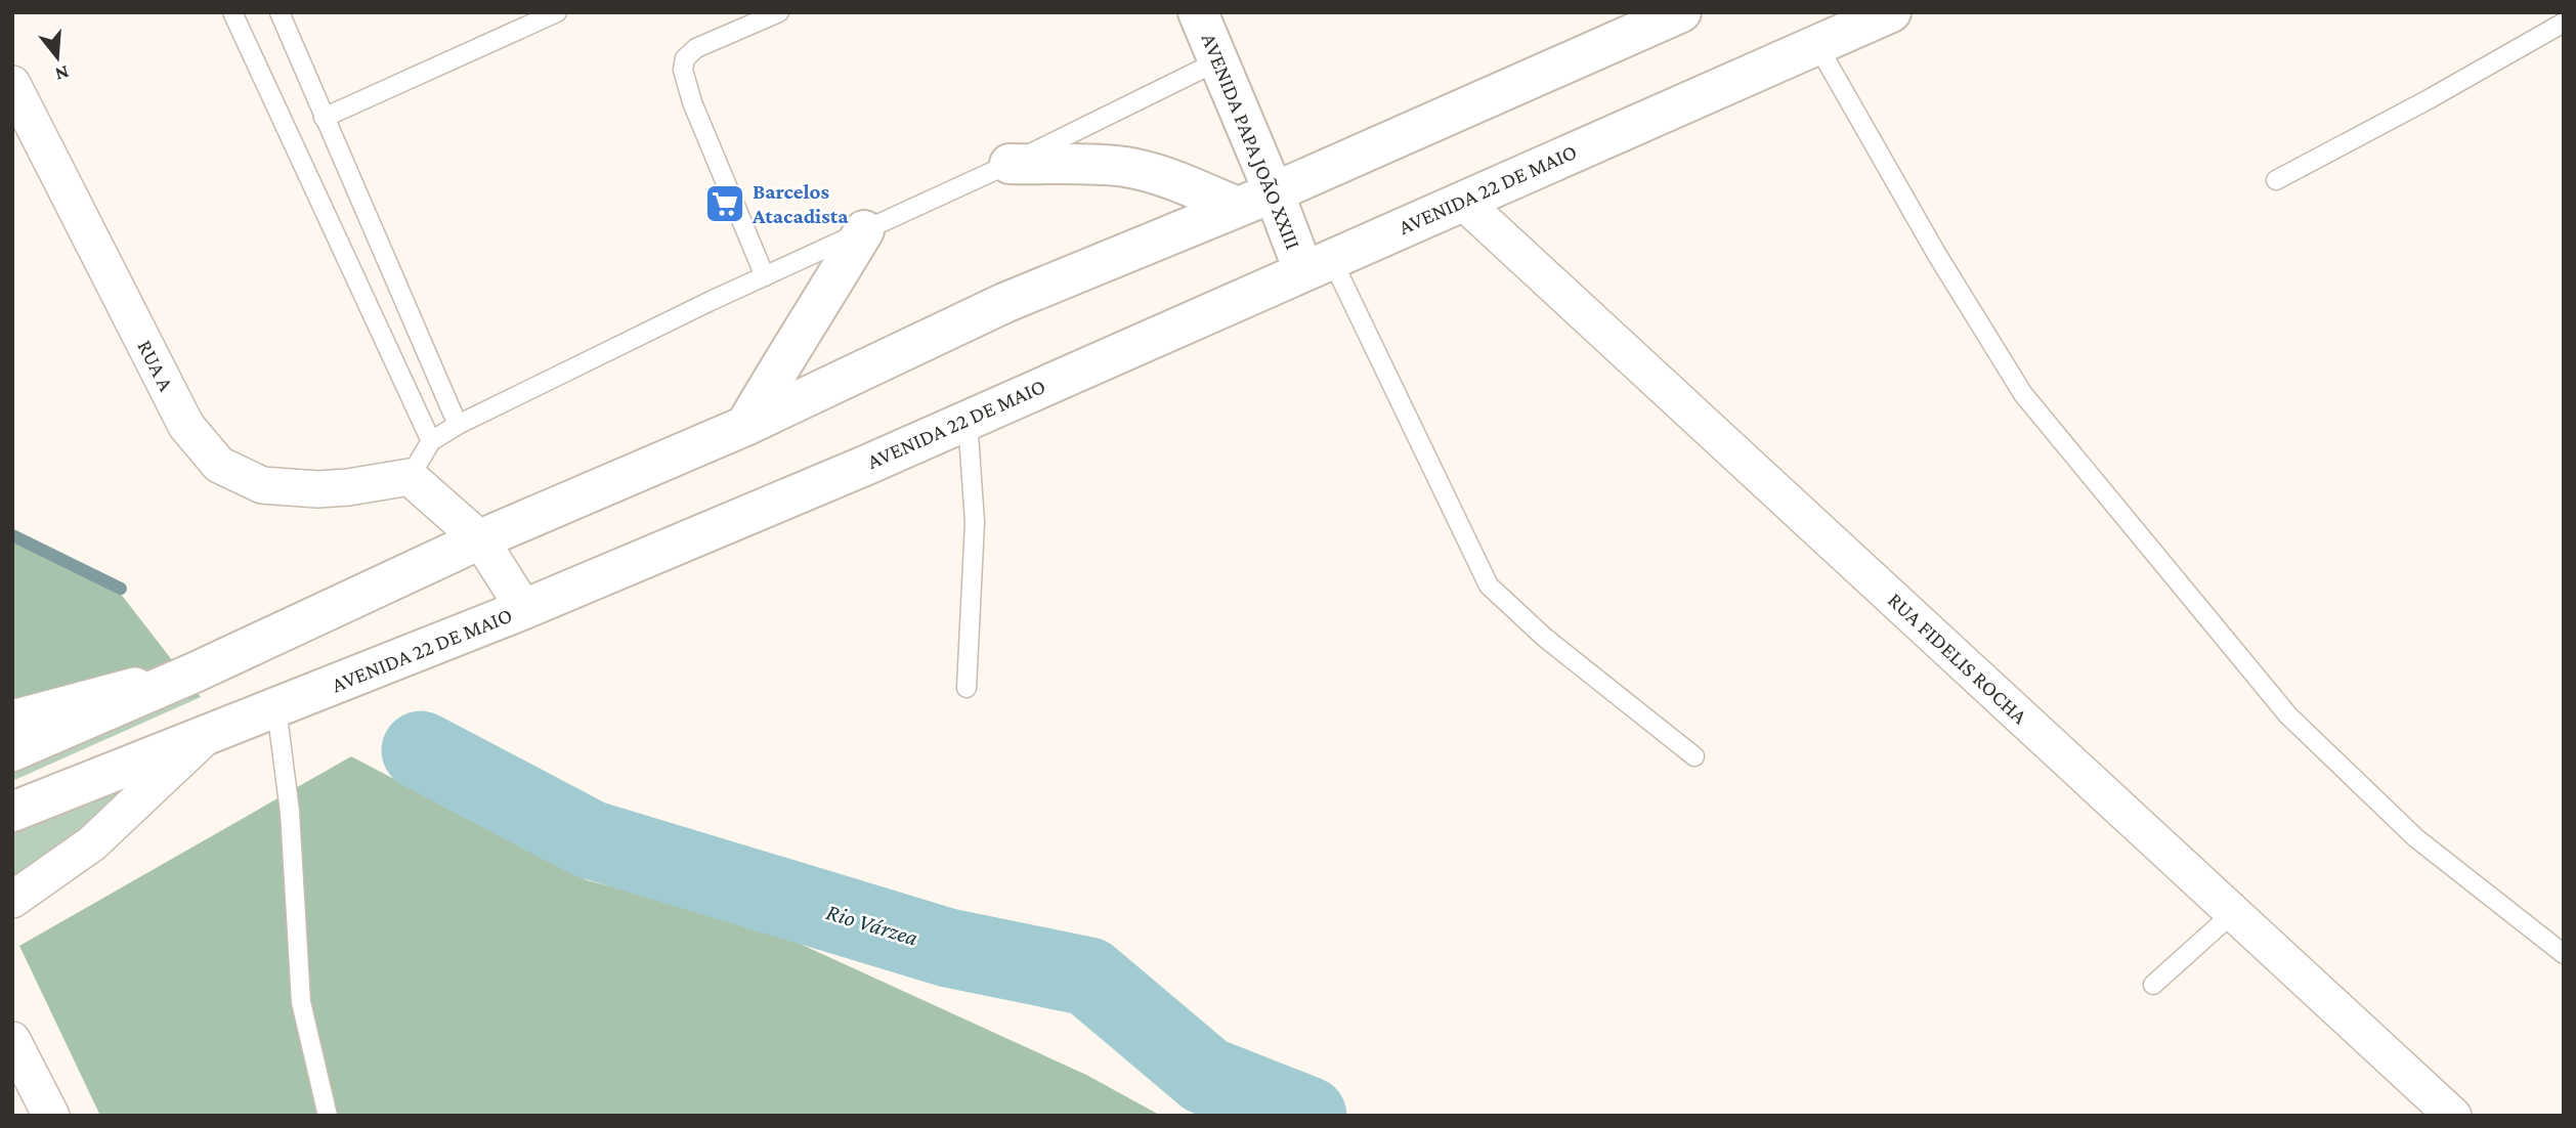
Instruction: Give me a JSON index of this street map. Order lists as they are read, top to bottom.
{
  "streets": {
    "main road": ["AVENIDA PAPA JOÃO XXIII", "AVENIDA 22 DE MAIO"],
    "street": ["RUA A", "RUA FIDELIS ROCHA"]
  },
  "crossings": [
    ["AVENIDA PAPA JOÃO XXIII", "AVENIDA 22 DE MAIO"],
    ["AVENIDA 22 DE MAIO", "RUA FIDELIS ROCHA"]
  ],
  "water": ["Rio Várzea"],
  "places": {
    "supermarket": ["Barcelos Atacadista"]
  },
  "north": "bottom"
}
